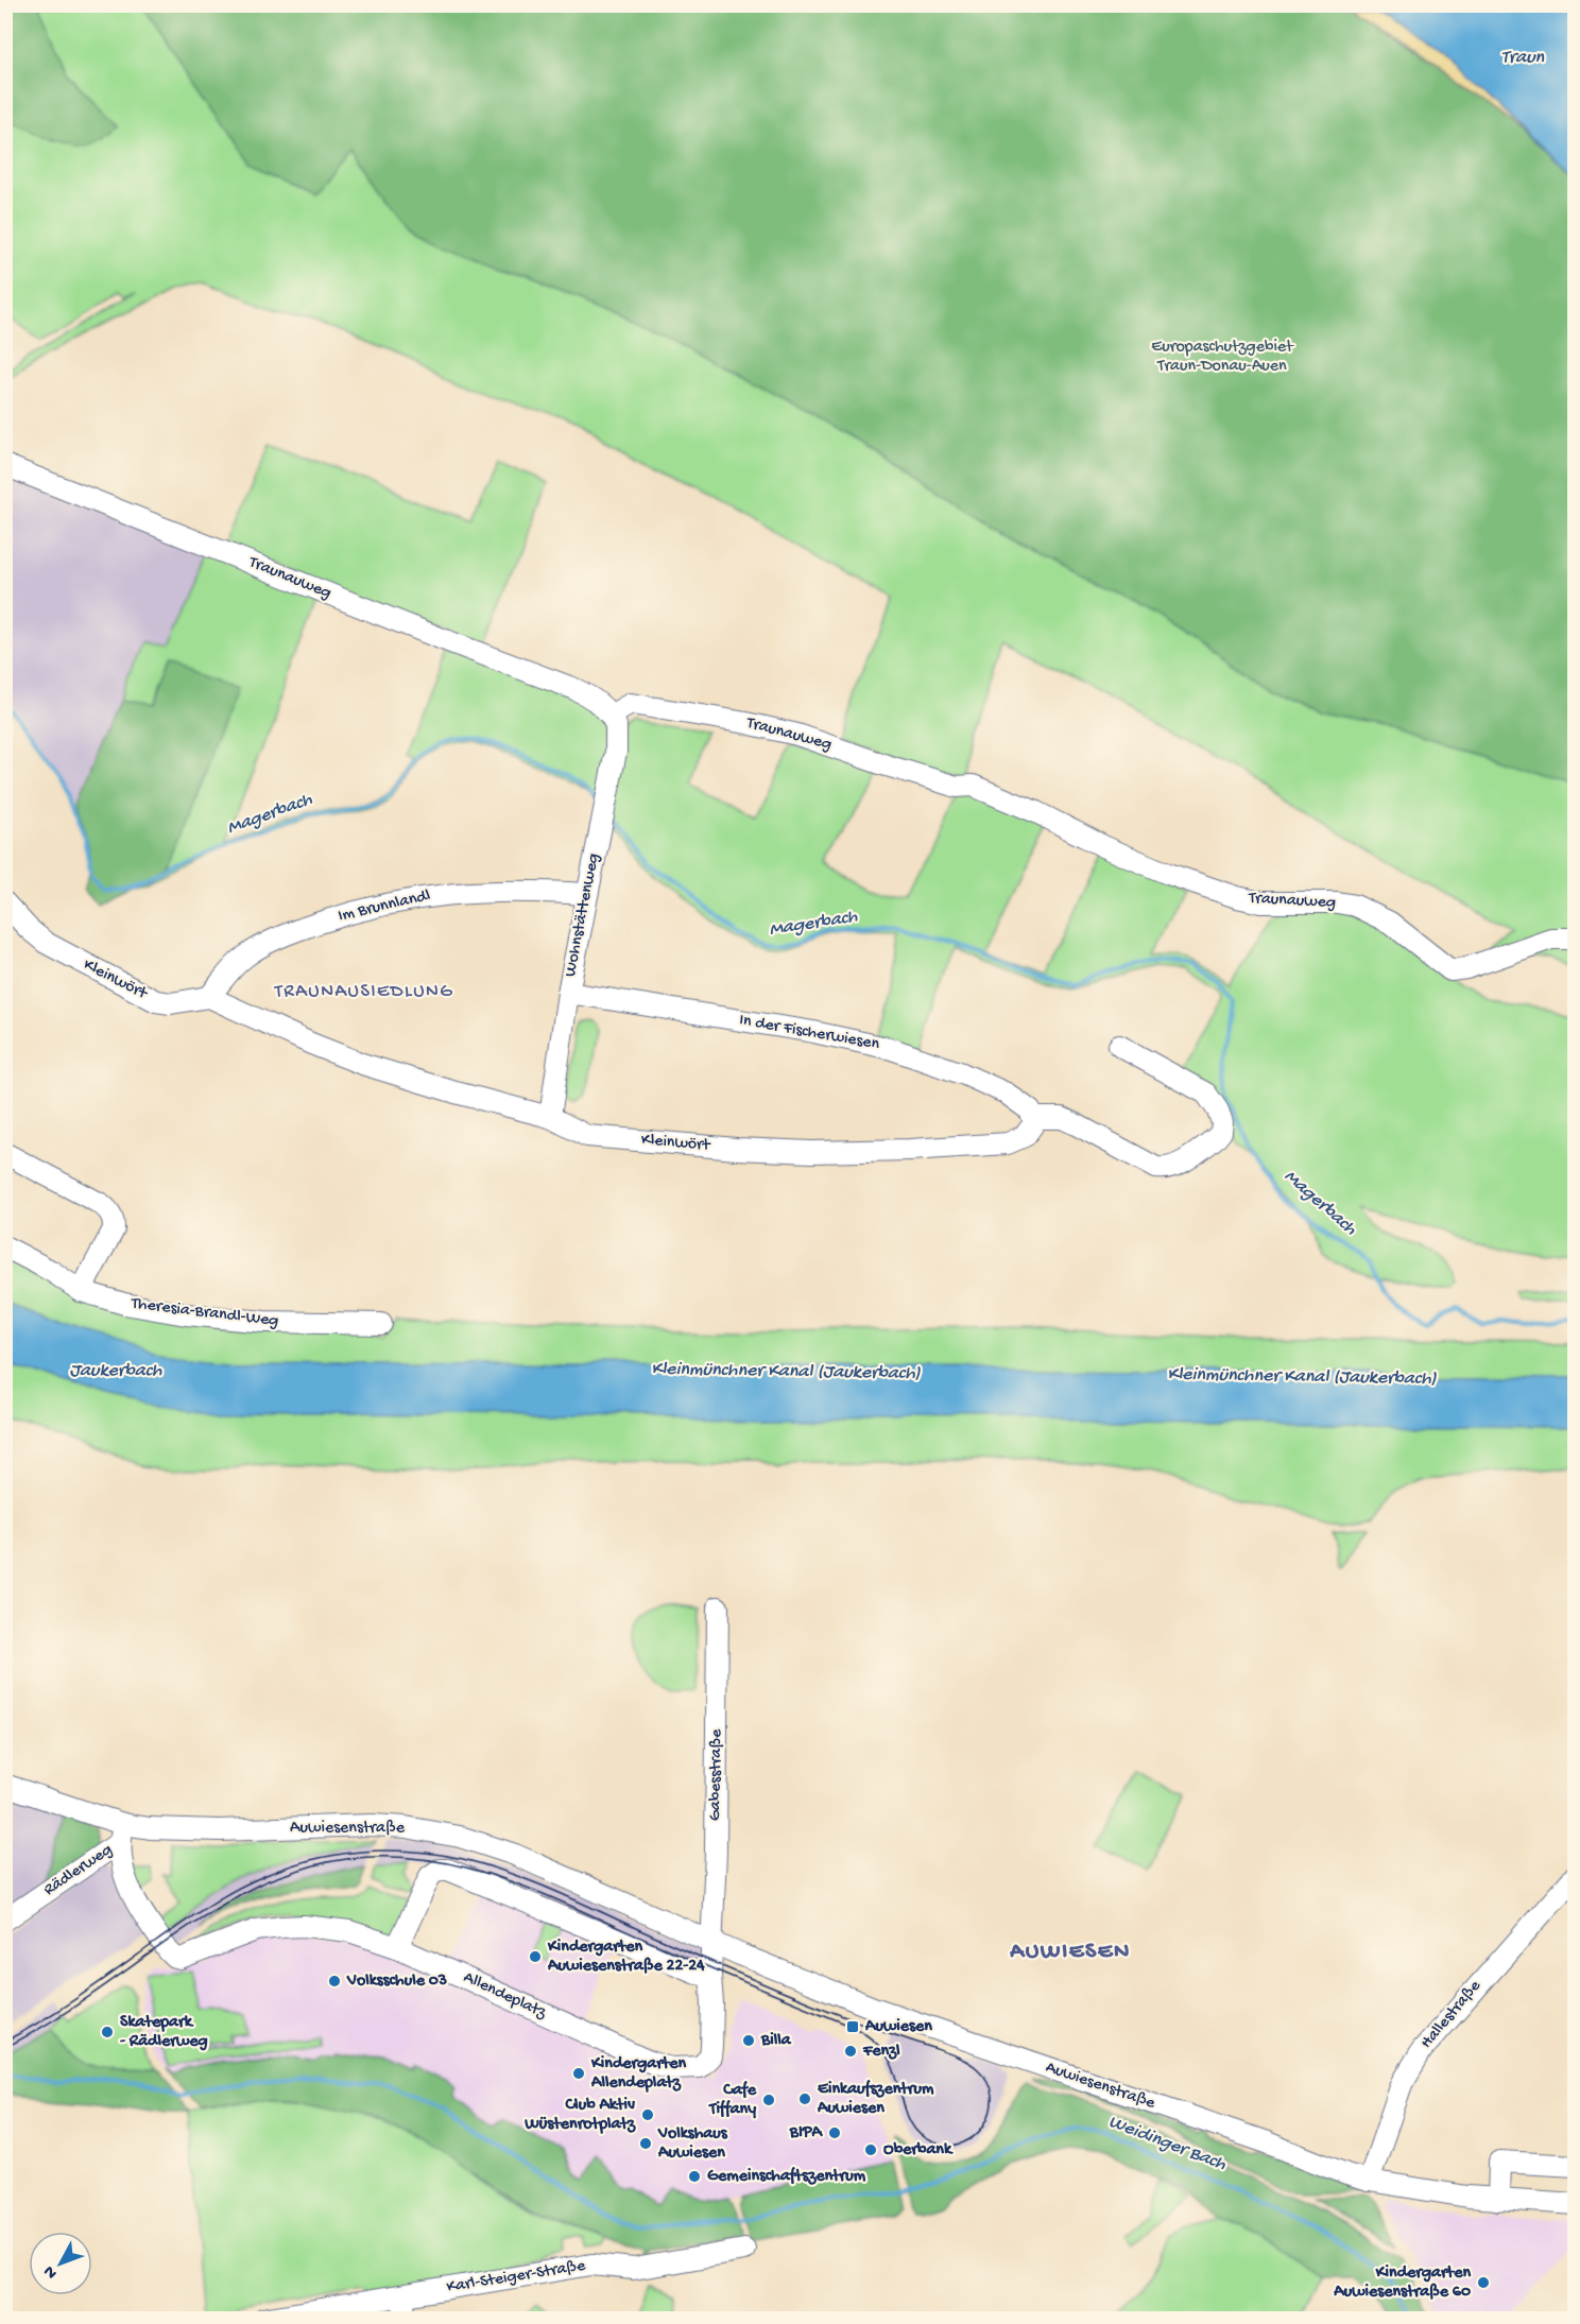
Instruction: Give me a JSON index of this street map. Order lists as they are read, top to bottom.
{
  "streets": {
    "street": [
      "Traunauweg",
      "Im Brunnlandl",
      "Wohnstättenweg",
      "Kleinwört",
      "In der Fischerwiesen",
      "Theresia-Brandl-Weg",
      "Gabesstraße",
      "Auwiesenstraße",
      "Rädlerweg",
      "Allendeplatz",
      "Hallestraße",
      "Karl-Steiger-Straße"
    ]
  },
  "crossings": [
    ["Traunauweg", "Wohnstättenweg"],
    ["Im Brunnlandl", "Wohnstättenweg"],
    ["Im Brunnlandl", "Kleinwört"],
    ["Wohnstättenweg", "Kleinwört"],
    ["Wohnstättenweg", "In der Fischerwiesen"],
    ["Kleinwört", "In der Fischerwiesen"],
    ["Gabesstraße", "Auwiesenstraße"],
    ["Auwiesenstraße", "Rädlerweg"],
    ["Auwiesenstraße", "Allendeplatz"],
    ["Auwiesenstraße", "Hallestraße"],
    ["Rädlerweg", "Allendeplatz"]
  ],
  "districts": ["TRAUNAUSIEDLUNG", "AUWIESEN"],
  "water": [
    "Traun",
    "Magerbach",
    "Jaukerbach",
    "Kleinmünchner Kanal (Jaukerbach)",
    "Weidinger Bach"
  ],
  "parks": ["Europaschutzgebiet Traun-Donau-Auen"],
  "places": {
    "other": [
      "Kindergarten Auwiesenstraße 22-24",
      "Volksschule 03",
      "Skatepark - Rädlerweg",
      "Billa",
      "Fenzl",
      "Kindergarten Allendeplatz",
      "Einkaufszentrum Auwiesen",
      "Cafe Tiffany",
      "Club Aktiv Wüstenrotplatz",
      "BIPA",
      "Volkshaus Auwiesen",
      "Oberbank",
      "Gemeinschaftszentrum",
      "Kindergarten Auwiesenstraße 60"
    ],
    "transit": ["Auwiesen"]
  },
  "north": "bottom left"
}
